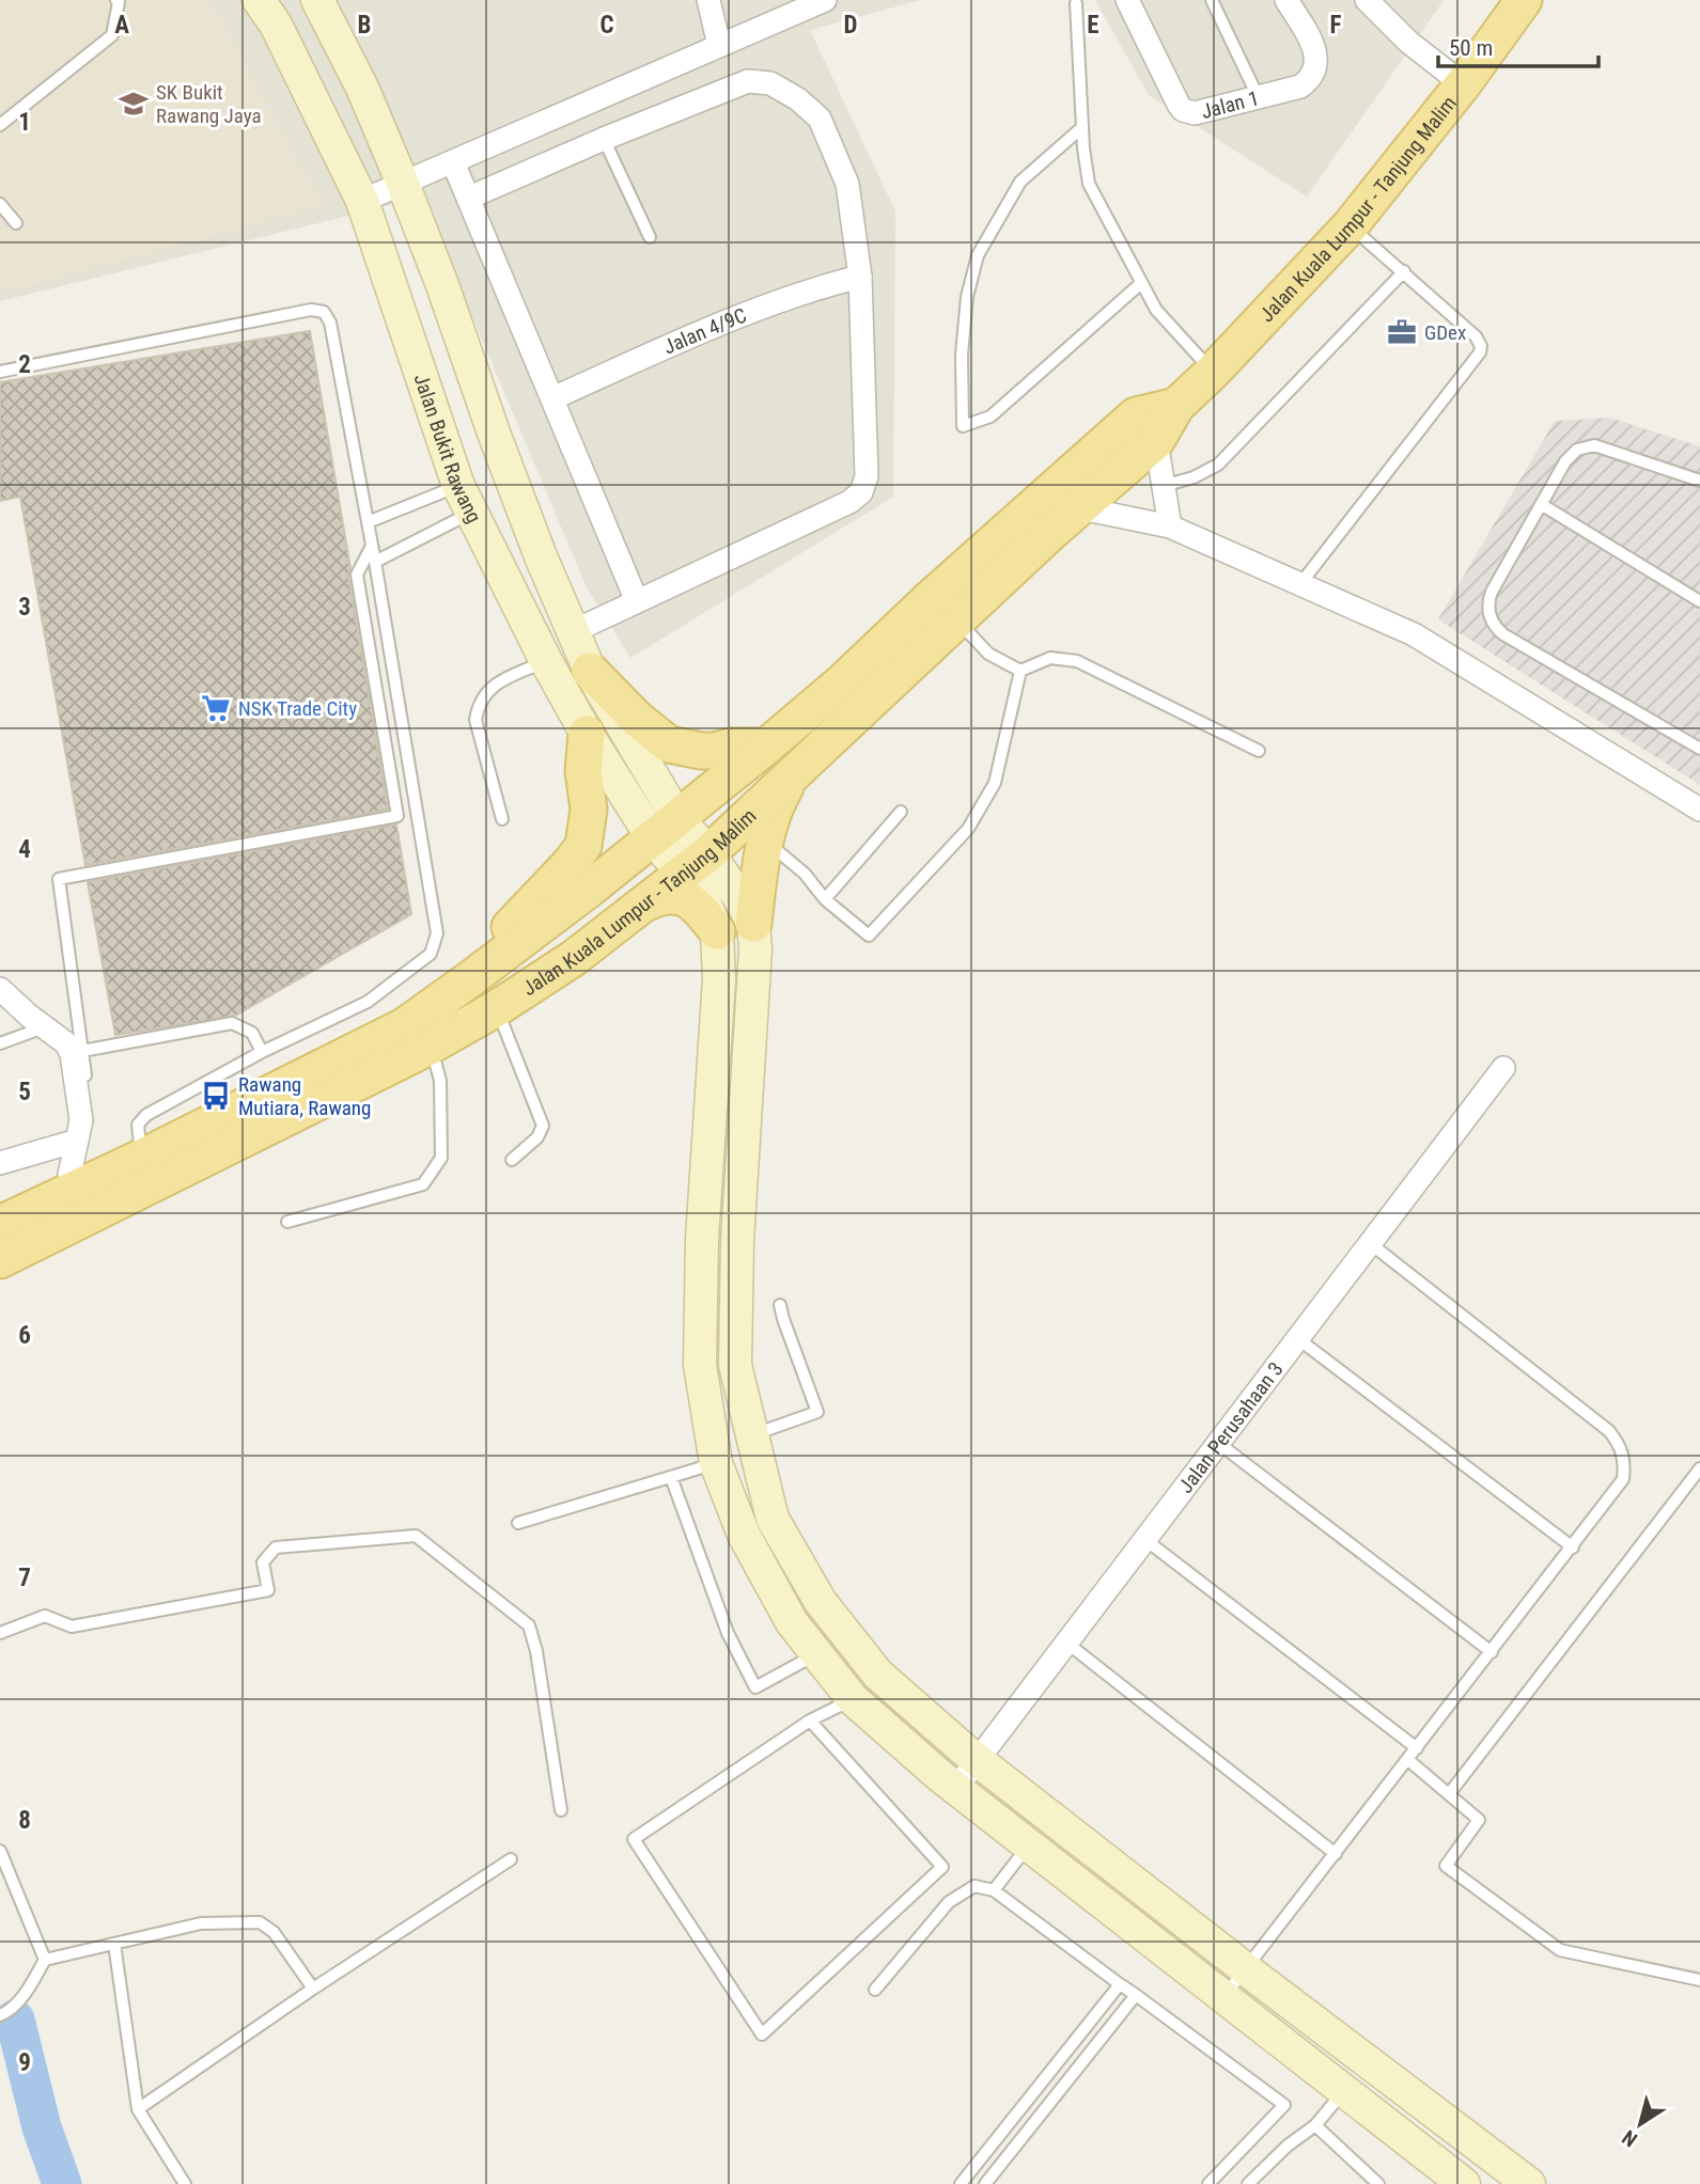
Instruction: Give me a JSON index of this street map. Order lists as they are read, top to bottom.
{
  "streets": {
    "main road": ["Jalan Kuala Lumpur - Tanjung Malim"],
    "street": [
      "Jalan 1",
      "Jalan 4/9C",
      "Jalan Bukit Rawang",
      "Jalan Perusahaan 3"
    ]
  },
  "crossings": [
    ["Jalan Kuala Lumpur - Tanjung Malim", "Jalan Bukit Rawang"]
  ],
  "places": {
    "school or university": ["SK Bukit Rawang Jaya"],
    "office": ["GDex"],
    "supermarket": ["NSK Trade City"],
    "bus stop": ["Rawang Mutiara, Rawang"]
  },
  "scale_bar": "50 m",
  "north": "bottom left",
  "grid": {
    "columns": [
      "A",
      "B",
      "C",
      "D",
      "E",
      "F"
    ],
    "rows": [
      "1",
      "2",
      "3",
      "4",
      "5",
      "6",
      "7",
      "8",
      "9"
    ]
  }
}
